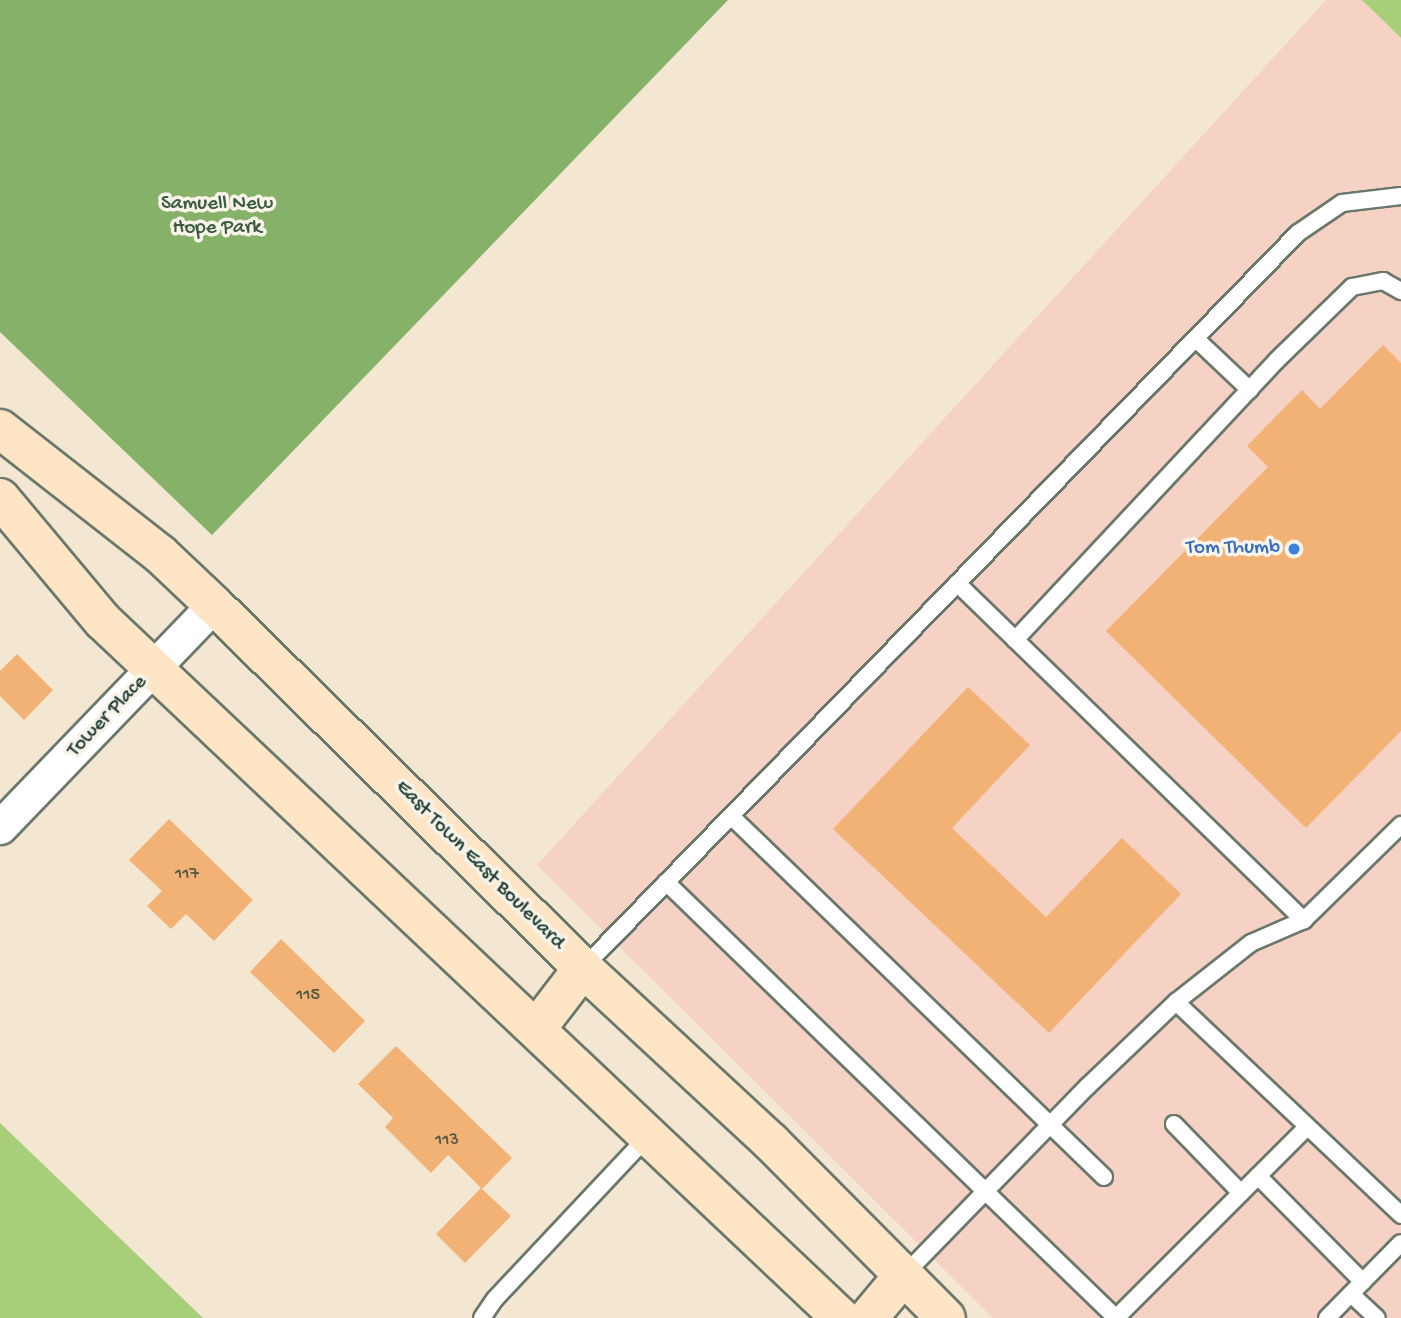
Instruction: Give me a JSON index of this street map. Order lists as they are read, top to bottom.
{
  "streets": {
    "street": ["Tower Place", "East Town East Boulevard"]
  },
  "crossings": [
    ["Tower Place", "East Town East Boulevard"]
  ],
  "parks": ["Samuell New Hope Park"],
  "places": ["Tom Thumb"],
  "house_numbers": ["117", "115", "113"]
}
